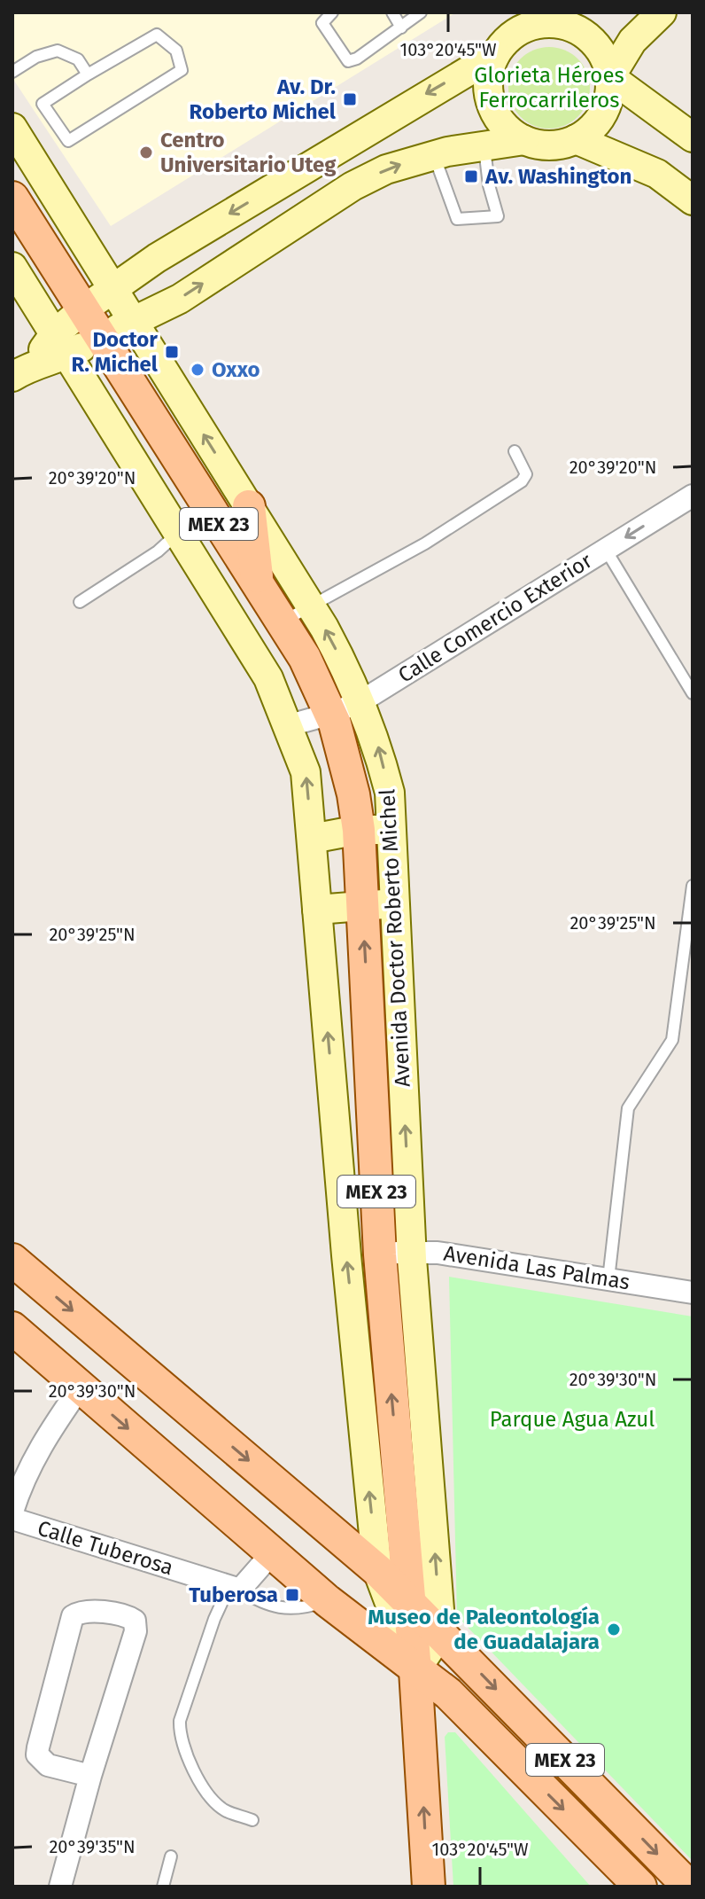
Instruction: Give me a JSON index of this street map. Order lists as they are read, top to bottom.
{
  "streets": {
    "main road": ["MEX 23", "Avenida Doctor Roberto Michel"],
    "street": ["Calle Comercio Exterior", "Avenida Las Palmas", "Calle Tuberosa"]
  },
  "crossings": [
    ["MEX 23", "Avenida Doctor Roberto Michel"],
    ["MEX 23", "Calle Tuberosa"],
    ["Calle Comercio Exterior", "Avenida Doctor Roberto Michel"],
    ["Avenida Doctor Roberto Michel", "Avenida Las Palmas"]
  ],
  "parks": ["Glorieta Héroes Ferrocarrileros", "Parque Agua Azul"],
  "places": {
    "transit": [
      "Av. Dr. Roberto Michel",
      "Av. Washington",
      "Doctor R. Michel",
      "Tuberosa"
    ],
    "other": ["Centro Universitario Uteg", "Oxxo", "Museo de Paleontología de Guadalajara"]
  },
  "coordinates": [
    "103°20'45\"W",
    "20°39'20\"N",
    "20°39'25\"N",
    "20°39'30\"N",
    "20°39'35\"N"
  ]
}
